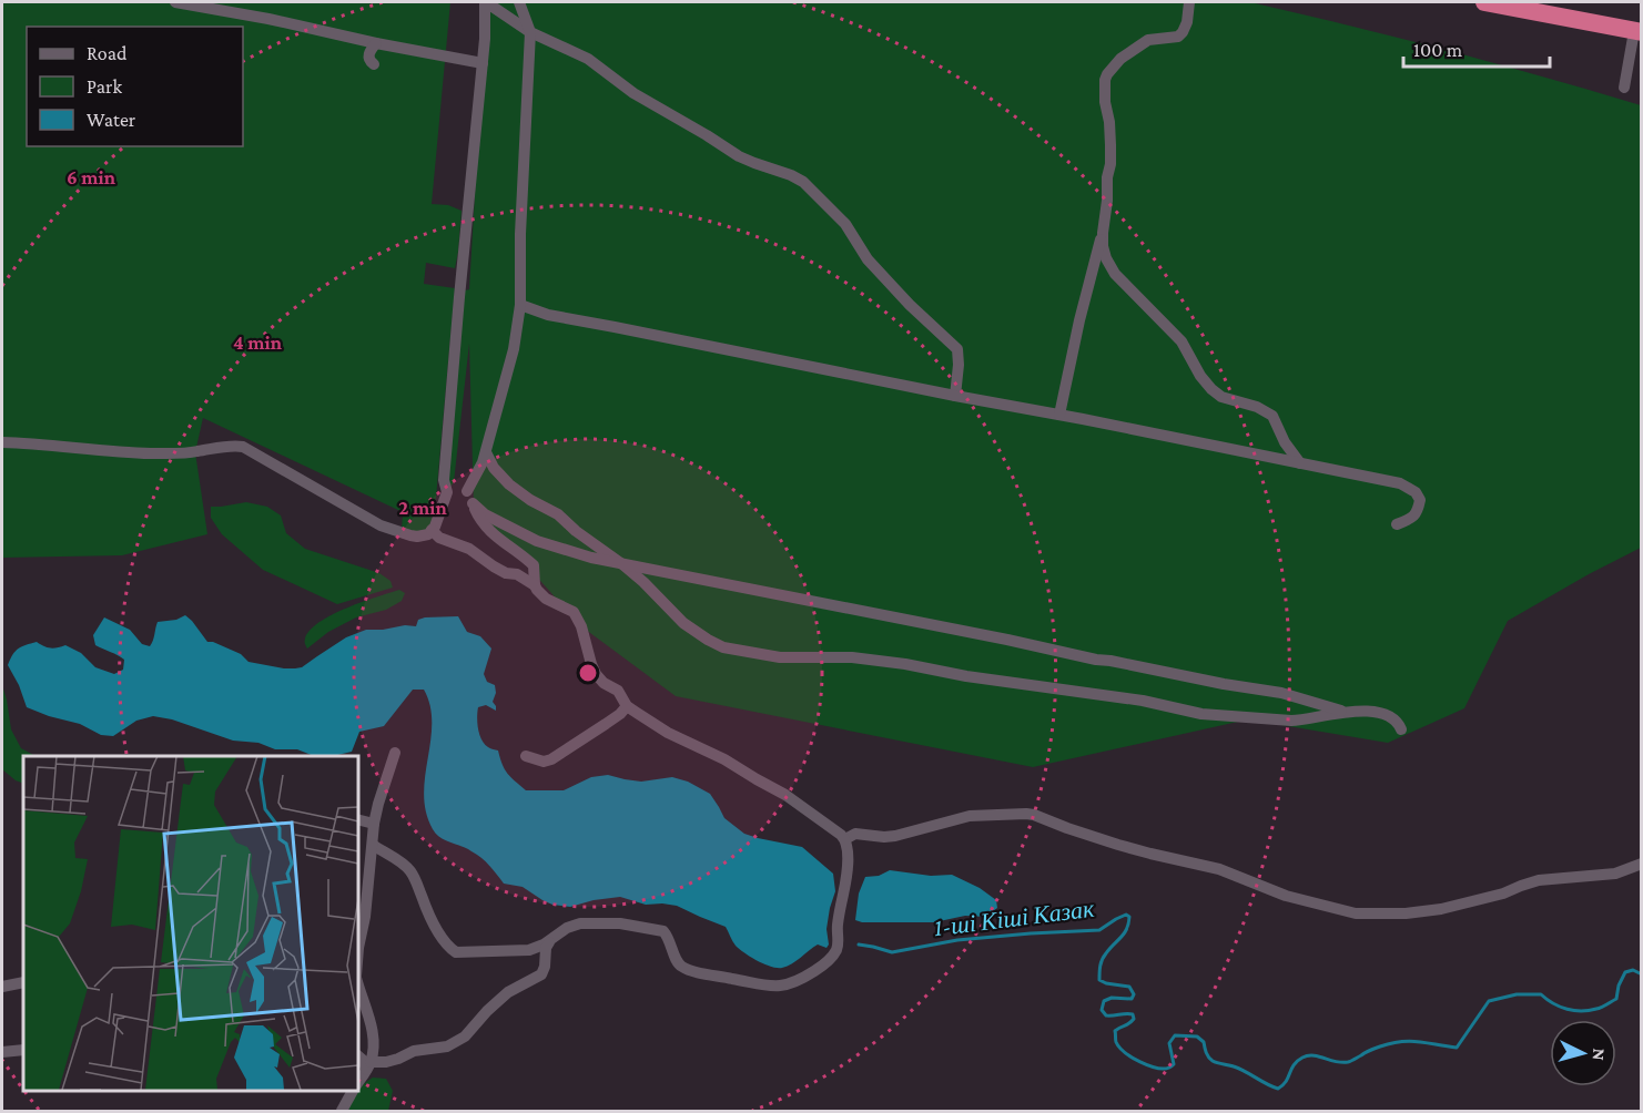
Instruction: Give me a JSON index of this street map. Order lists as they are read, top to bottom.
{
  "water": ["1-ші Кіші Казак"],
  "legend": ["Road", "Park", "Water"],
  "scale_bar": "100 m",
  "north": "right",
  "rings": ["6 min", "4 min", "2 min"]
}
